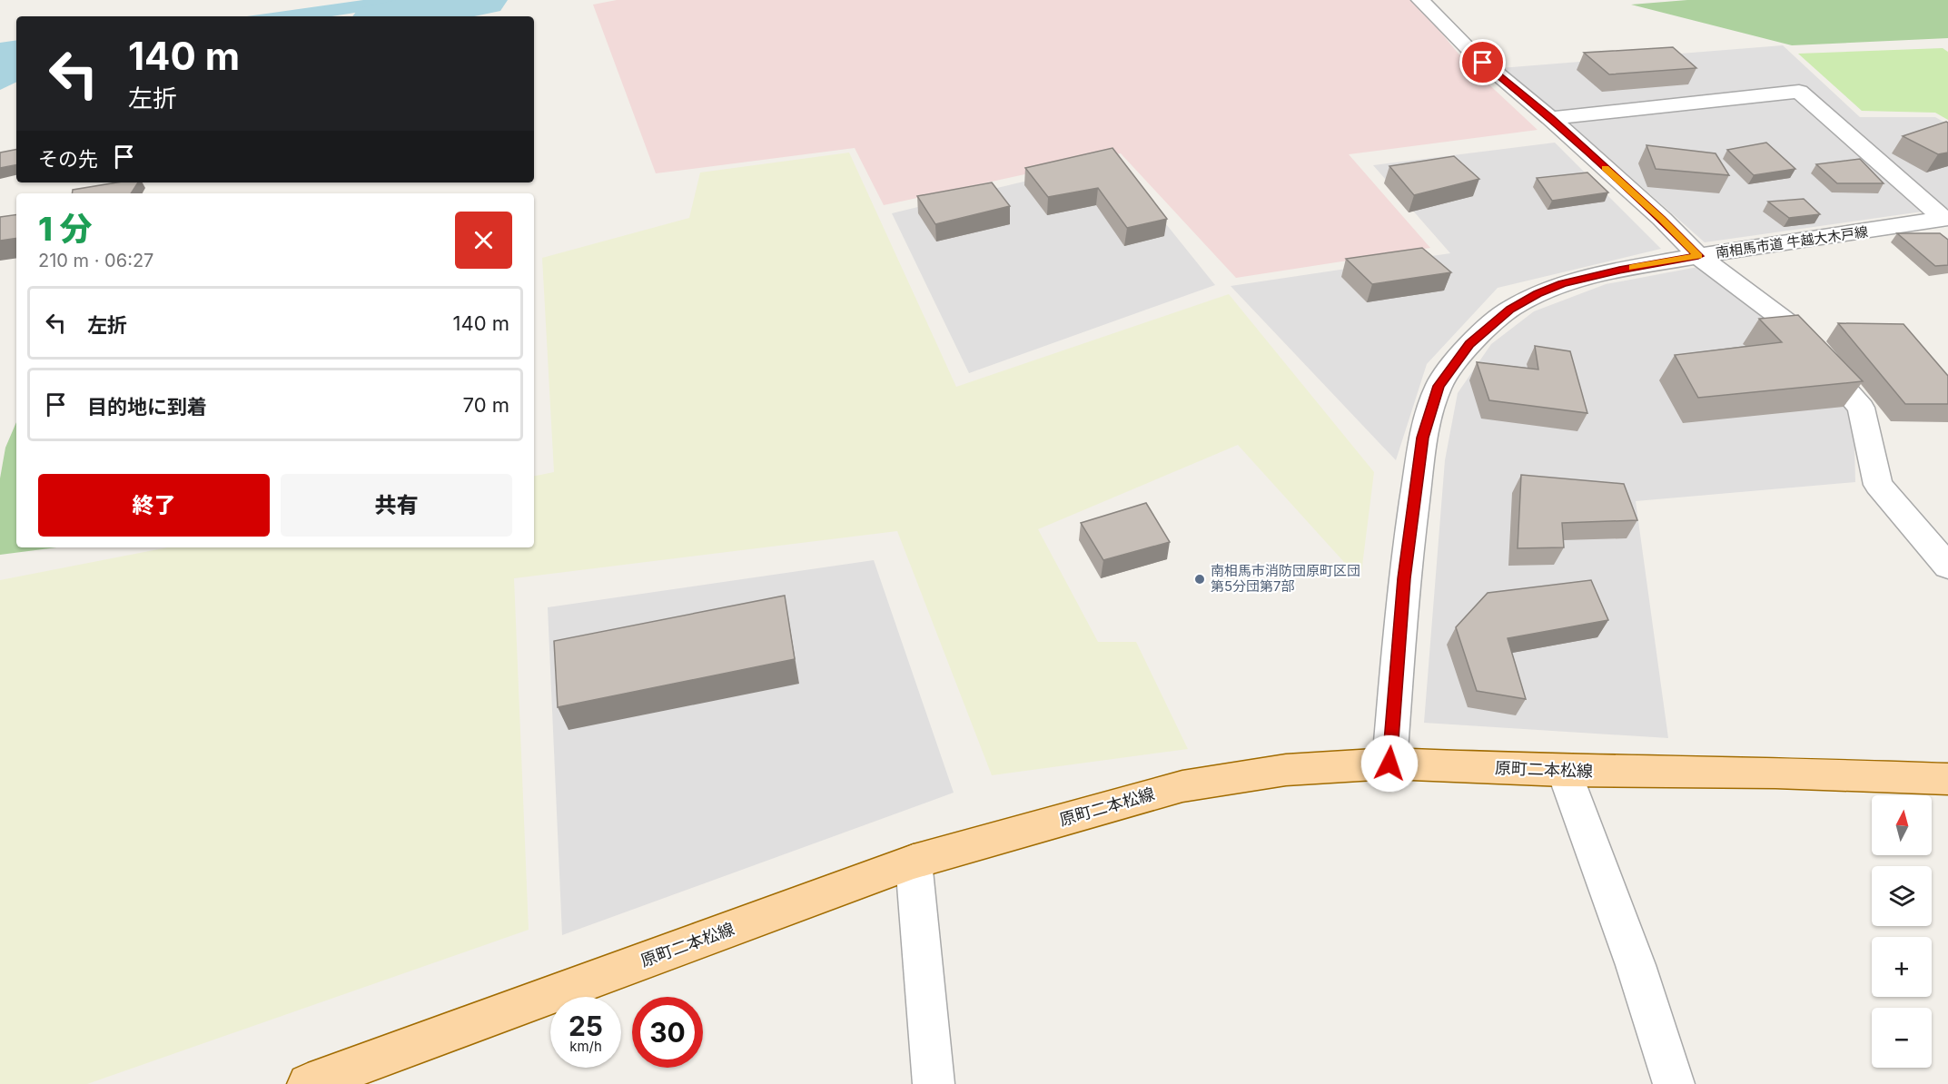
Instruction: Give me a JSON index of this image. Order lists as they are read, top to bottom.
{
  "streets": {
    "main road": ["原町二本松線"],
    "street": ["南相馬市道 牛越大木戸線"]
  },
  "crossings": [
    ["南相馬市道 牛越大木戸線", "原町二本松線"]
  ],
  "places": ["南相馬市消防団原町区団 第5分団第7部"],
  "north": "top",
  "page": {
    "turn": ["140 m", "左折"],
    "then": "その先",
    "heading": ["1 分", "210 m · 06:27"],
    "list": [
      {
        "name": "左折",
        "value": "140 m"
      },
      {
        "name": "目的地に到着",
        "value": "70 m"
      }
    ],
    "buttons": ["終了", "共有"],
    "map_buttons": ["+", "−"],
    "speed": "25 km/h",
    "limit": "30"
  }
}
